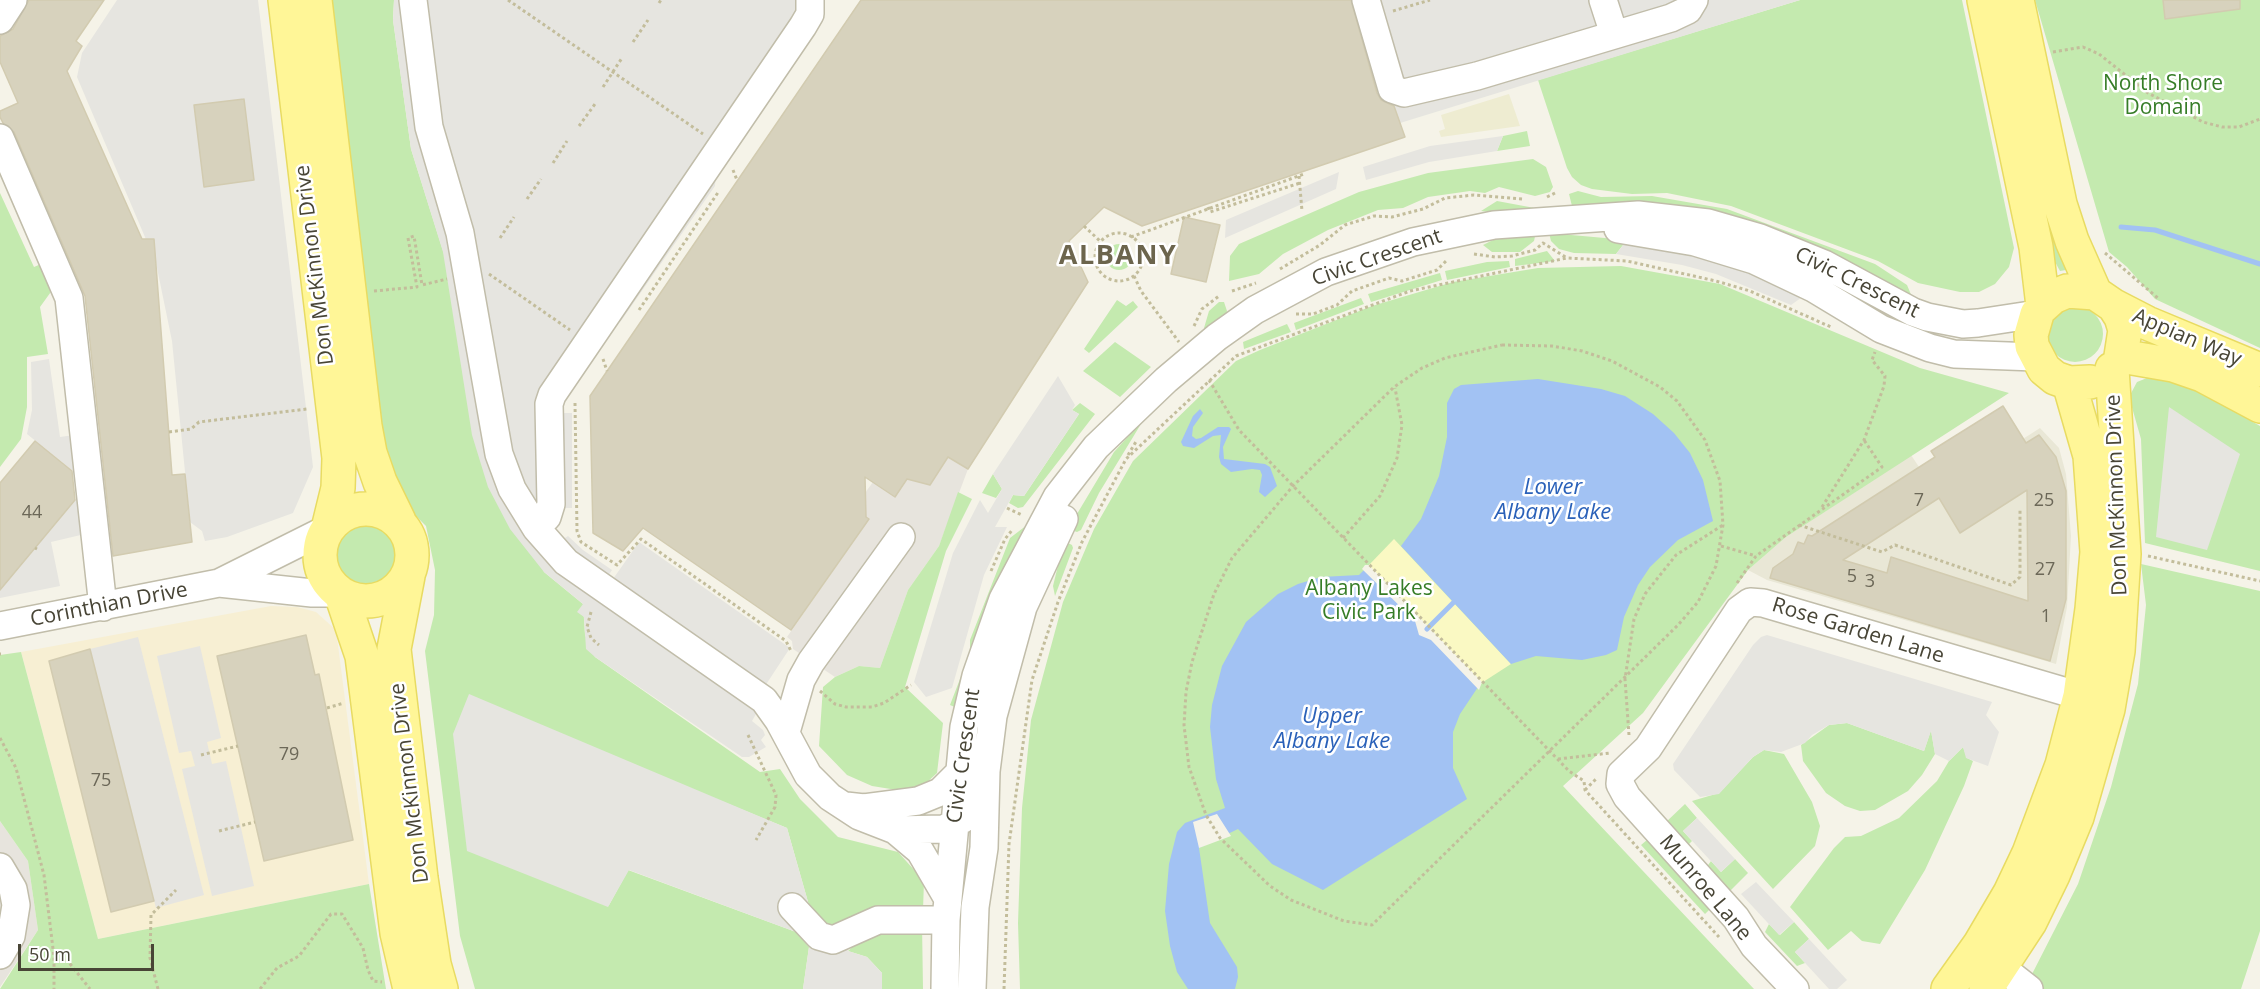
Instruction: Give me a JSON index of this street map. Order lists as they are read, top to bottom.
{
  "streets": {
    "main road": ["Don McKinnon Drive", "Appian Way"],
    "street": [
      "Civic Crescent",
      "Corinthian Drive",
      "Rose Garden Lane",
      "Munroe Lane"
    ]
  },
  "crossings": [
    ["Civic Crescent", "Don McKinnon Drive"],
    ["Civic Crescent", "Appian Way"],
    ["Don McKinnon Drive", "Appian Way"],
    ["Don McKinnon Drive", "Corinthian Drive"],
    ["Don McKinnon Drive", "Rose Garden Lane"],
    ["Rose Garden Lane", "Munroe Lane"]
  ],
  "districts": ["ALBANY"],
  "water": ["Lower Albany Lake", "Upper Albany Lake"],
  "parks": ["North Shore Domain", "Albany Lakes Civic Park"],
  "house_numbers": [
    "7",
    "25",
    "44",
    "27",
    "5",
    "3",
    "1",
    "79",
    "75"
  ],
  "scale_bar": "50 m"
}
